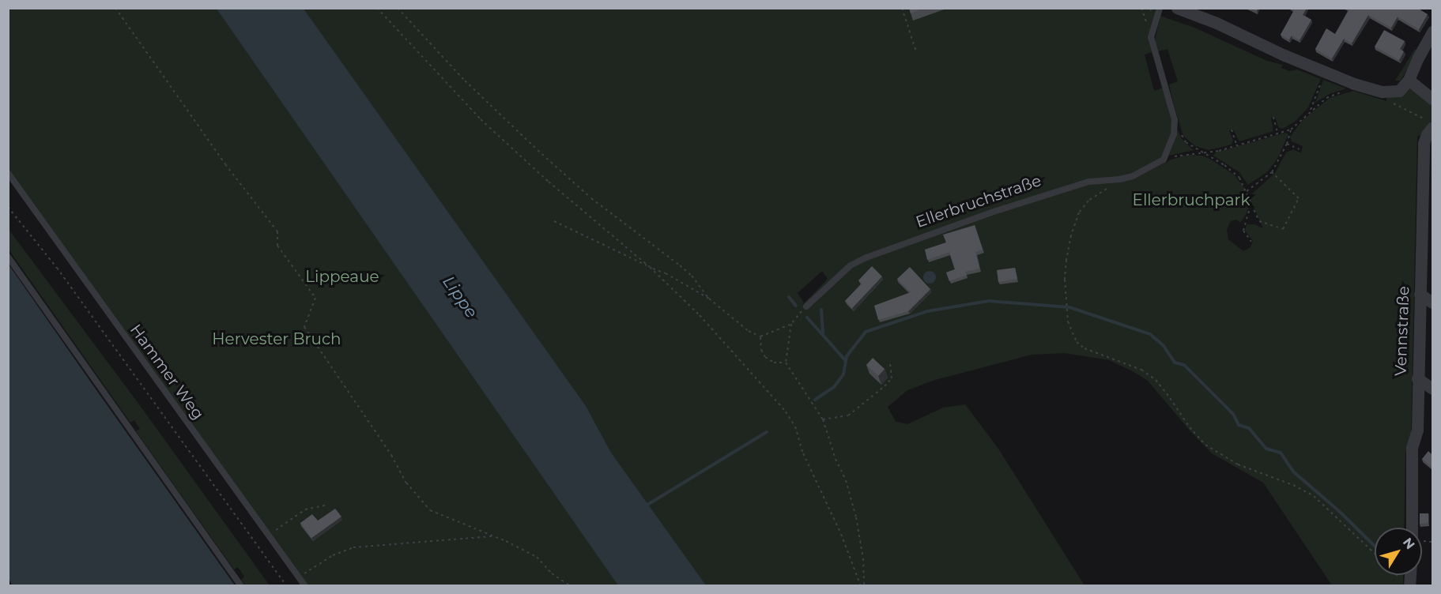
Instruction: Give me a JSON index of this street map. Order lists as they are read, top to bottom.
{
  "streets": {
    "street": ["Vennstraße"],
    "lane": ["Ellerbruchstraße", "Hammer Weg"]
  },
  "water": ["Lippe"],
  "parks": ["Ellerbruchpark", "Lippeaue", "Hervester Bruch"],
  "north": "top right"
}
